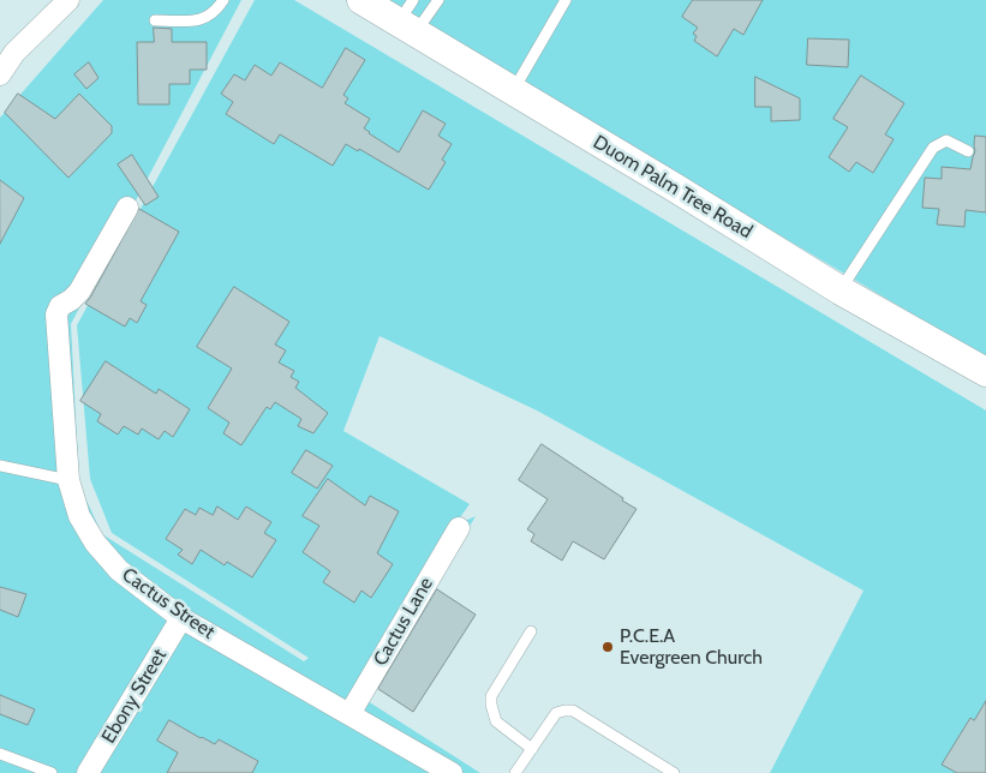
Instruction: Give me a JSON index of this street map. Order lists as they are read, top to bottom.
{
  "streets": {
    "street": [
      "Duom Palm Tree Road",
      "Cactus Street",
      "Cactus Lane",
      "Ebony Street"
    ]
  },
  "crossings": [
    ["Cactus Street", "Cactus Lane"],
    ["Cactus Street", "Ebony Street"]
  ],
  "places": ["P.C.E.A Evergreen Church"]
}
